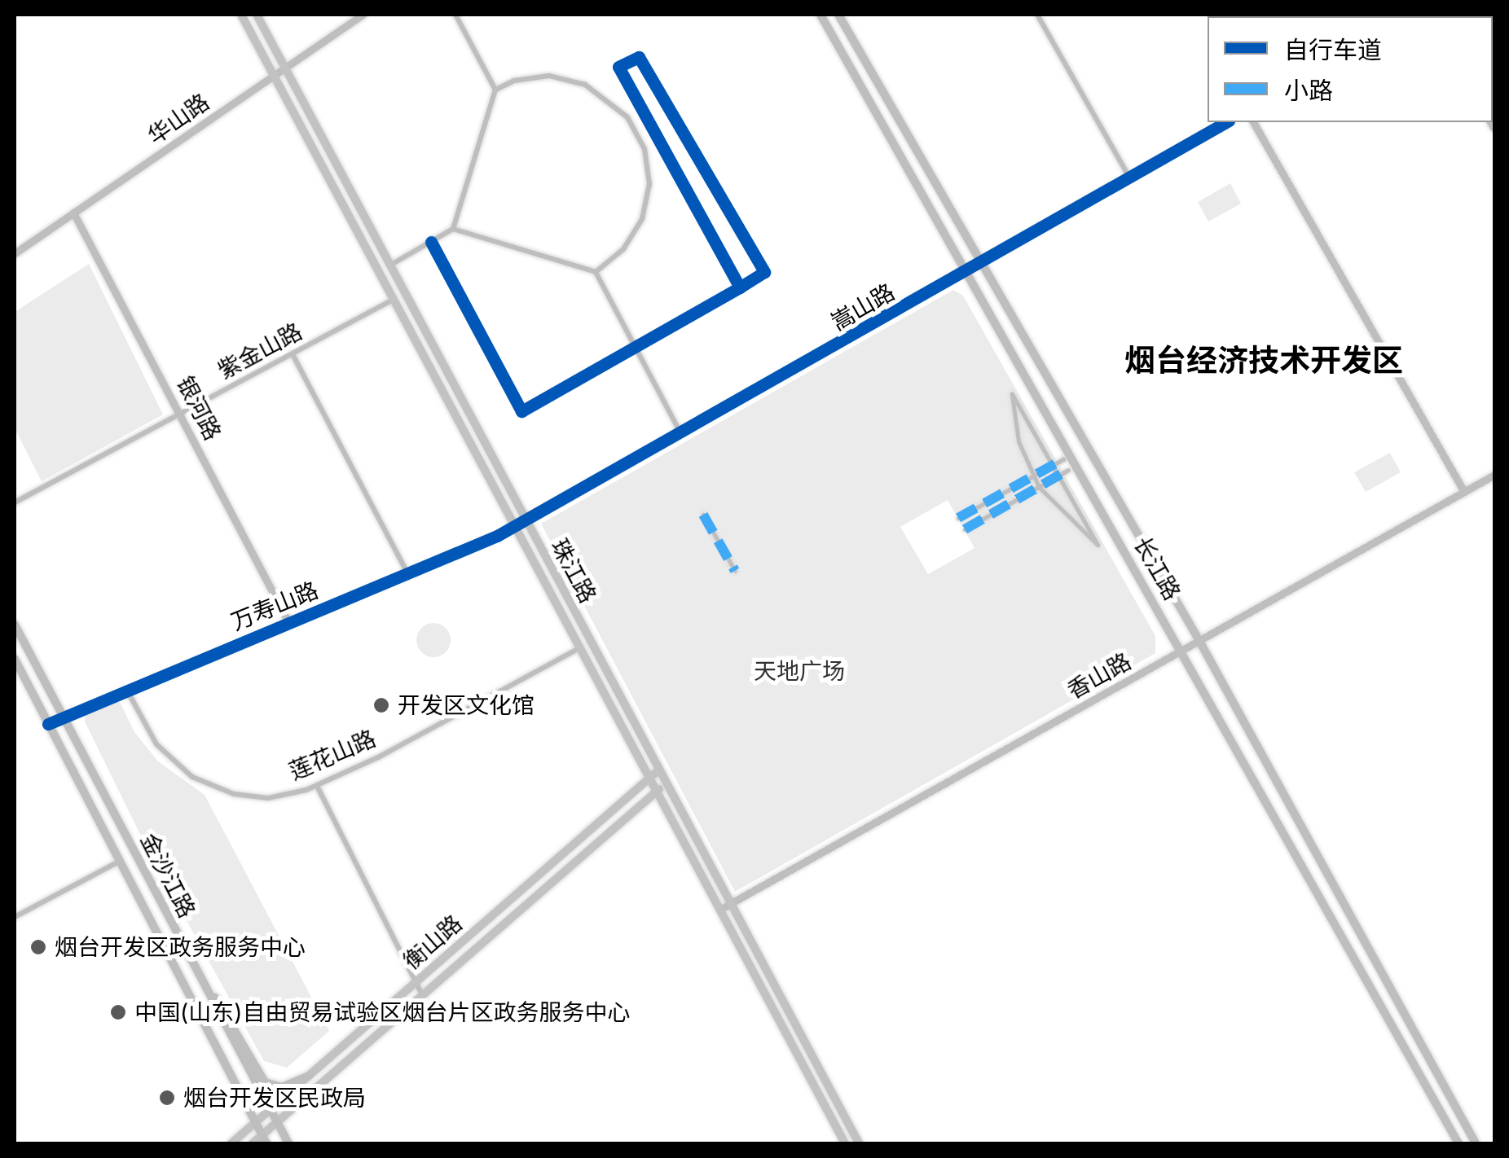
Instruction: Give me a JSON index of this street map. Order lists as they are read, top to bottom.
{
  "streets": {
    "main road": [
      "长江路",
      "珠江路",
      "金沙江路",
      "衡山路"
    ],
    "street": [
      "华山路",
      "嵩山路",
      "紫金山路",
      "银河路",
      "万寿山路",
      "香山路",
      "莲花山路"
    ]
  },
  "crossings": [
    ["华山路", "银河路"],
    ["华山路", "珠江路"],
    ["嵩山路", "长江路"],
    ["嵩山路", "珠江路"],
    ["嵩山路", "万寿山路"],
    ["紫金山路", "银河路"],
    ["银河路", "万寿山路"],
    ["长江路", "香山路"],
    ["珠江路", "香山路"],
    ["珠江路", "衡山路"],
    ["万寿山路", "莲花山路"],
    ["万寿山路", "金沙江路"],
    ["金沙江路", "衡山路"]
  ],
  "districts": ["烟台经济技术开发区"],
  "parks": ["天地广场"],
  "places": [
    "开发区文化馆",
    "烟台开发区政务服务中心",
    "中国(山东)自由贸易试验区烟台片区政务服务中心",
    "烟台开发区民政局"
  ],
  "legend": ["自行车道", "小路"]
}
